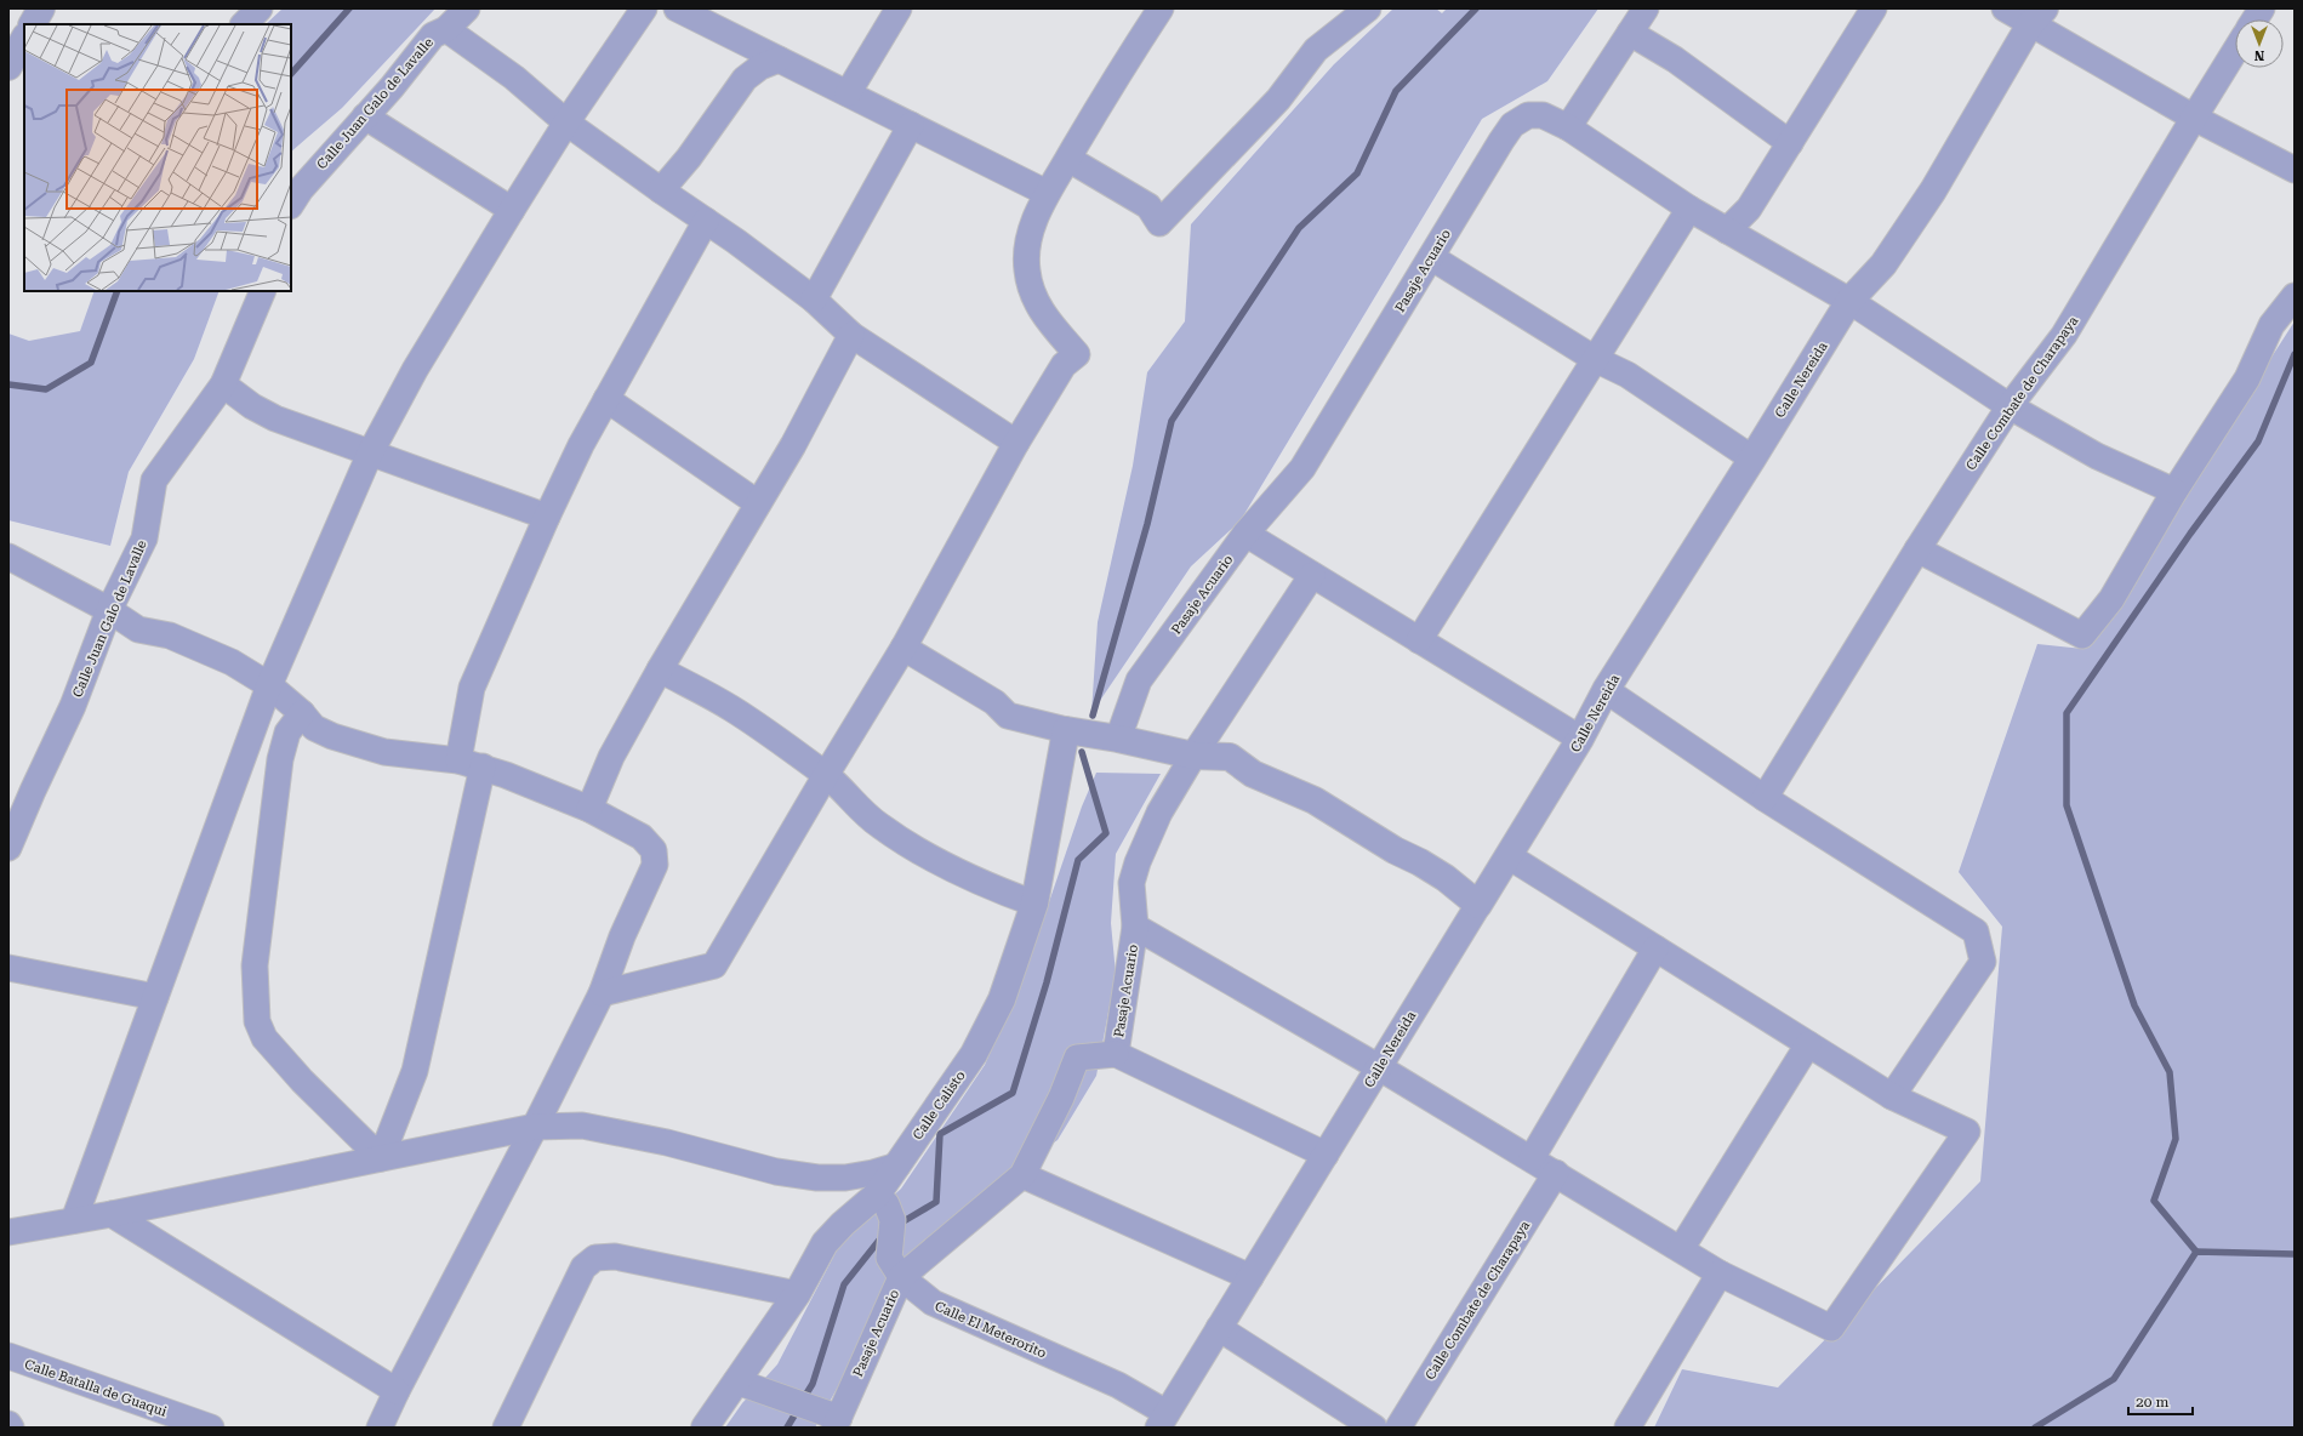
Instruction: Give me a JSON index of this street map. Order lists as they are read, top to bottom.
{
  "streets": {
    "street": [
      "Calle Juan Galo de Lavalle",
      "Pasaje Acuario",
      "Calle Nereida",
      "Calle Combate de Charapaya",
      "Calle Calisto",
      "Calle El Meterorito",
      "Calle Batalla de Guaqui"
    ]
  },
  "crossings": [
    ["Pasaje Acuario", "Calle Nereida"],
    ["Pasaje Acuario", "Calle Combate de Charapaya"],
    ["Pasaje Acuario", "Calle El Meterorito"],
    ["Calle Nereida", "Calle El Meterorito"],
    ["Calle Calisto", "Calle El Meterorito"]
  ],
  "scale_bar": "20 m",
  "north": "bottom"
}
